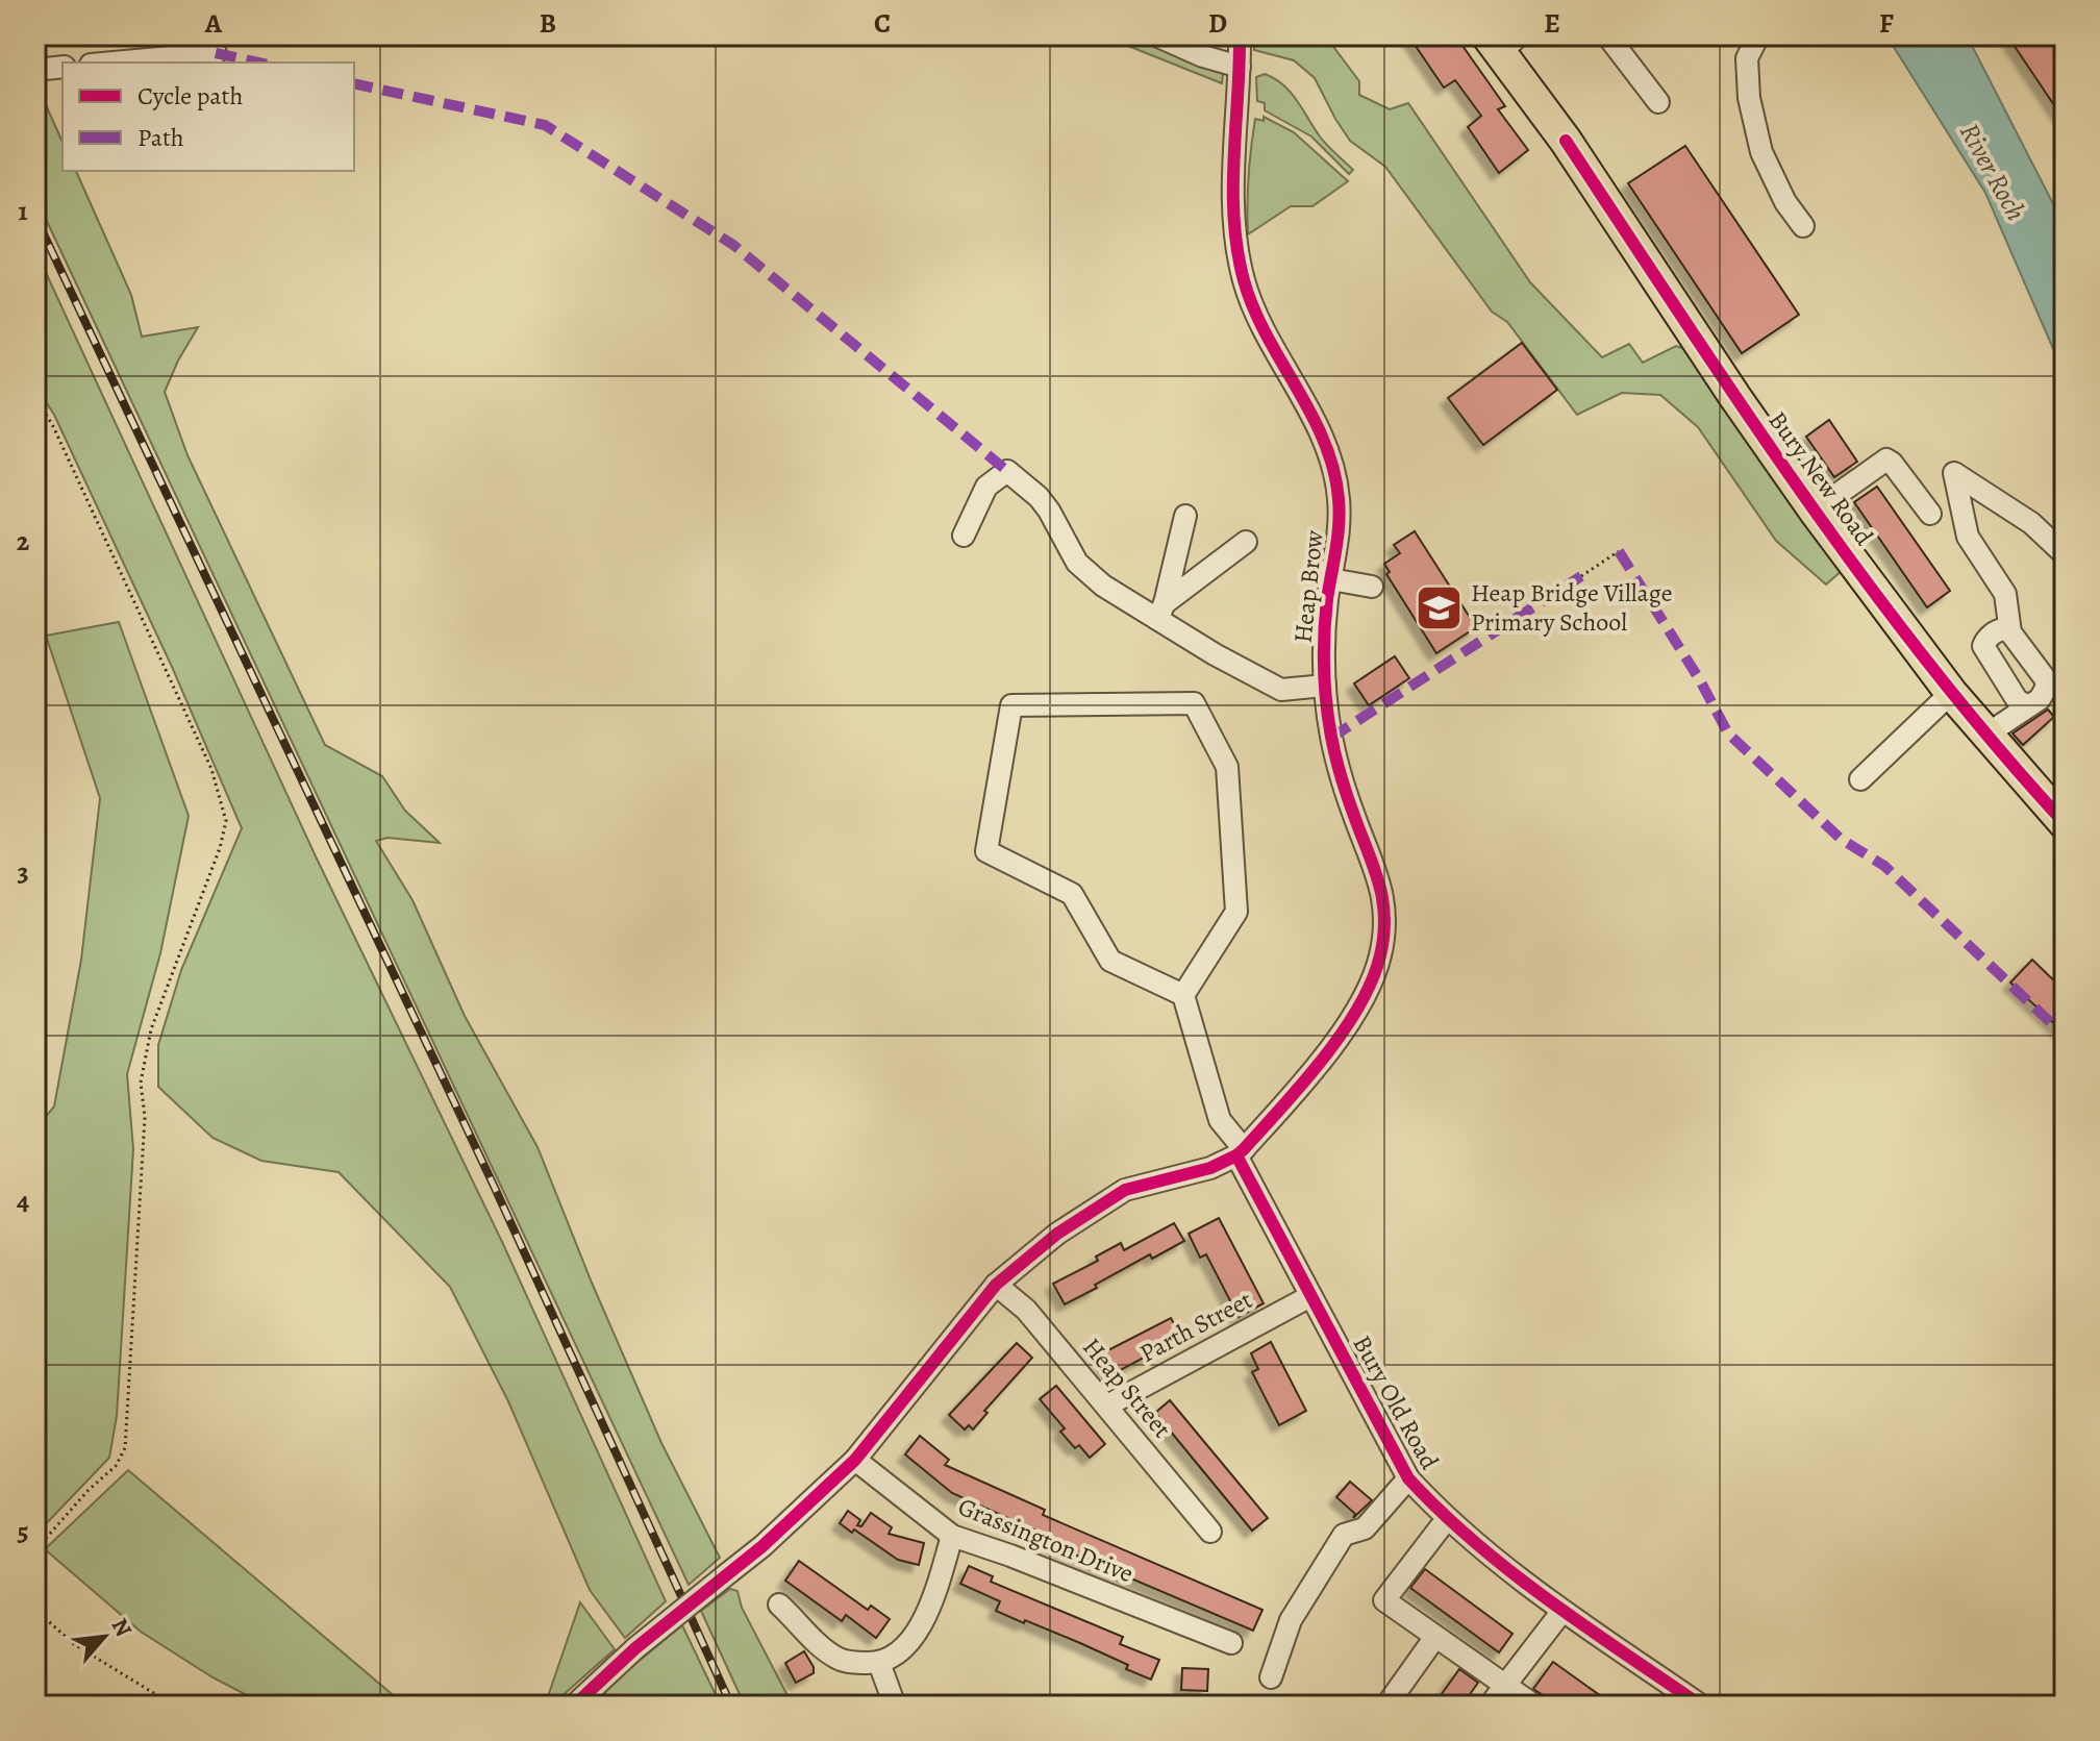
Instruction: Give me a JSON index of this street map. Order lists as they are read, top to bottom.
{
  "streets": {
    "highway": ["Bury New Road"],
    "street": [
      "Heap Brow",
      "Parth Street",
      "Heap Street",
      "Bury Old Road",
      "Grassington Drive"
    ]
  },
  "crossings": [
    ["Heap Brow", "Bury Old Road"],
    ["Parth Street", "Heap Street"],
    ["Parth Street", "Bury Old Road"]
  ],
  "water": ["River Roch"],
  "places": {
    "school or university": ["Heap Bridge Village Primary School"]
  },
  "legend": ["Cycle path", "Path"],
  "north": "top right",
  "grid": {
    "columns": [
      "A",
      "B",
      "C",
      "D",
      "E",
      "F"
    ],
    "rows": [
      "1",
      "2",
      "3",
      "4",
      "5"
    ]
  }
}
